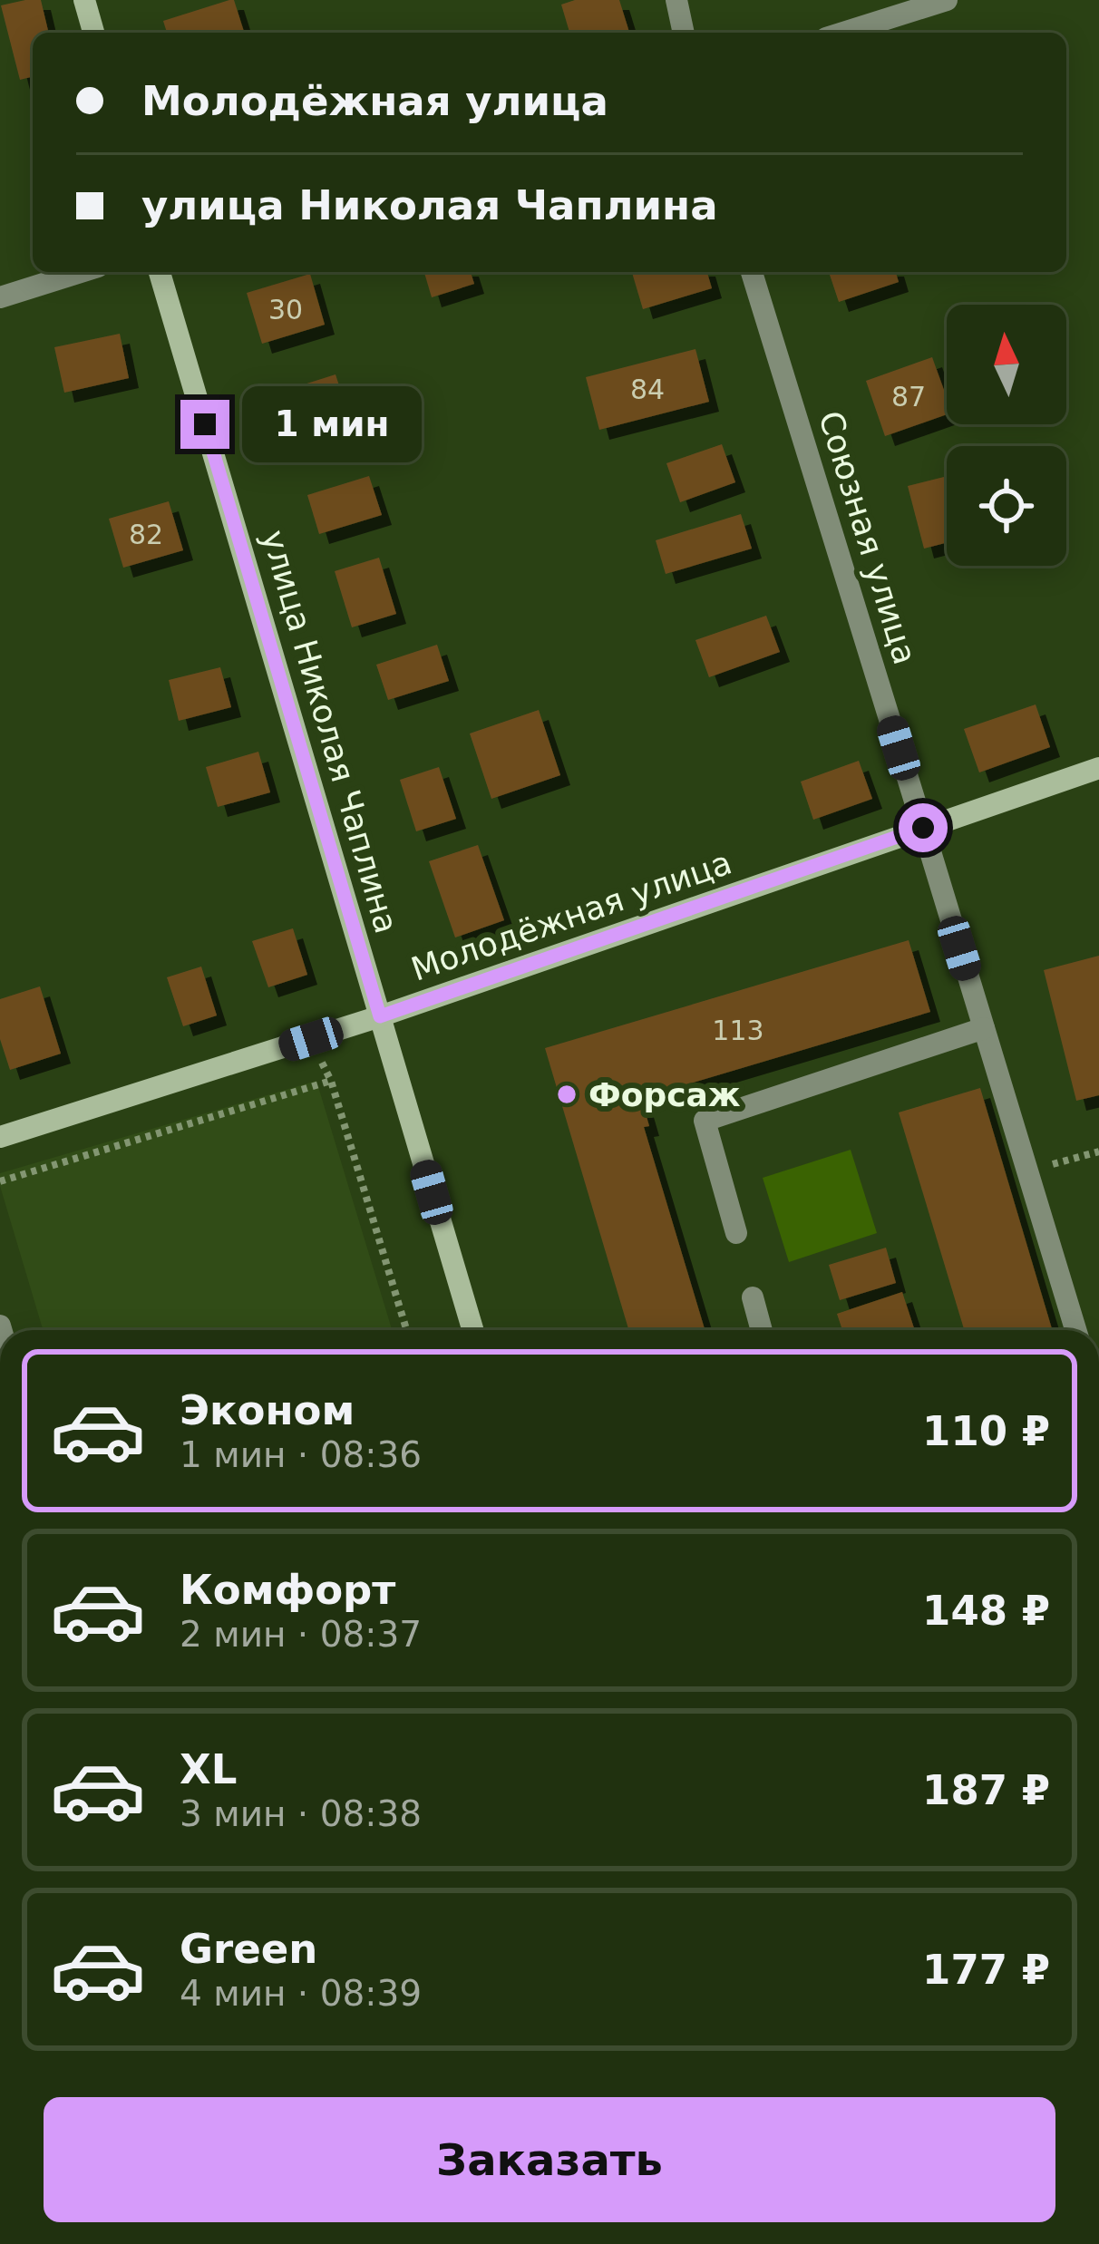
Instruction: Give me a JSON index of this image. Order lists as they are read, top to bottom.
{
  "streets": {
    "street": ["Союзная улица", "улица Николая Чаплина", "Молодёжная улица"]
  },
  "crossings": [
    ["Союзная улица", "Молодёжная улица"],
    ["улица Николая Чаплина", "Молодёжная улица"]
  ],
  "places": ["Форсаж"],
  "house_numbers": [
    "30",
    "84",
    "87",
    "82",
    "113"
  ],
  "north": "top",
  "page": {
    "banner": ["Молодёжная улица", "улица Николая Чаплина"],
    "bubble": "1 мин",
    "list": [
      {
        "name": "Эконом",
        "note": "1 мин · 08:36",
        "value": "110 ₽"
      },
      {
        "name": "Комфорт",
        "note": "2 мин · 08:37",
        "value": "148 ₽"
      },
      {
        "name": "XL",
        "note": "3 мин · 08:38",
        "value": "187 ₽"
      },
      {
        "name": "Green",
        "note": "4 мин · 08:39",
        "value": "177 ₽"
      }
    ],
    "buttons": "Заказать"
  }
}
